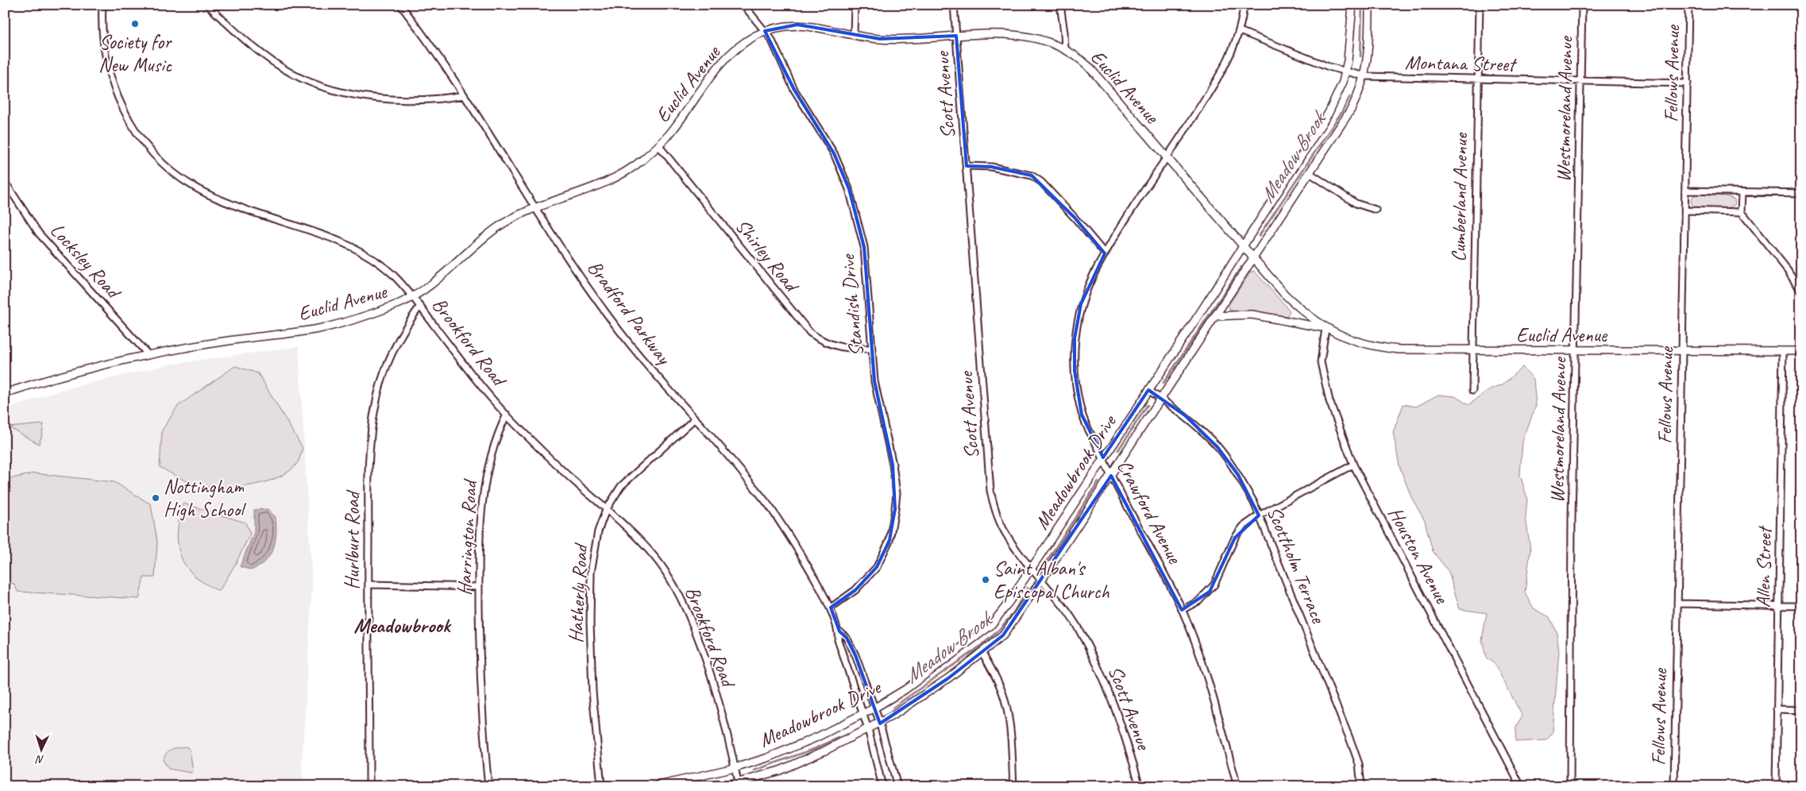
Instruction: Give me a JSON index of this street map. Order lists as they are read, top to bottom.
{
  "streets": {
    "street": [
      "Montana Street",
      "Fellows Avenue",
      "Euclid Avenue",
      "Scott Avenue",
      "Westmoreland Avenue",
      "Cumberland Avenue",
      "Shirley Road",
      "Locksley Road",
      "Standish Drive",
      "Bradford Parkway",
      "Brookford Road",
      "Meadowbrook Drive",
      "Crawford Avenue",
      "Harrington Road",
      "Hurlburt Road",
      "Houston Avenue",
      "Scottholm Terrace",
      "Allen Street",
      "Hatherly Road"
    ]
  },
  "crossings": [
    ["Montana Street", "Fellows Avenue"],
    ["Montana Street", "Westmoreland Avenue"],
    ["Montana Street", "Cumberland Avenue"],
    ["Montana Street", "Meadowbrook Drive"],
    ["Montana Street", "Crawford Avenue"],
    ["Fellows Avenue", "Euclid Avenue"],
    ["Euclid Avenue", "Scott Avenue"],
    ["Euclid Avenue", "Westmoreland Avenue"],
    ["Euclid Avenue", "Cumberland Avenue"],
    ["Euclid Avenue", "Shirley Road"],
    ["Euclid Avenue", "Locksley Road"],
    ["Euclid Avenue", "Standish Drive"],
    ["Euclid Avenue", "Bradford Parkway"],
    ["Euclid Avenue", "Brookford Road"],
    ["Euclid Avenue", "Meadowbrook Drive"],
    ["Euclid Avenue", "Crawford Avenue"],
    ["Euclid Avenue", "Houston Avenue"],
    ["Euclid Avenue", "Allen Street"],
    ["Scott Avenue", "Meadowbrook Drive"],
    ["Shirley Road", "Standish Drive"],
    ["Standish Drive", "Bradford Parkway"],
    ["Bradford Parkway", "Meadowbrook Drive"],
    ["Bradford Parkway", "Hatherly Road"],
    ["Brookford Road", "Meadowbrook Drive"],
    ["Brookford Road", "Harrington Road"],
    ["Brookford Road", "Hurlburt Road"],
    ["Brookford Road", "Hatherly Road"],
    ["Meadowbrook Drive", "Crawford Avenue"],
    ["Meadowbrook Drive", "Scottholm Terrace"]
  ],
  "districts": ["Meadowbrook"],
  "water": ["Meadow Brook"],
  "places": ["Society for New Music", "Nottingham High School", "Saint Alban's Episcopal Church"],
  "north": "bottom"
}
